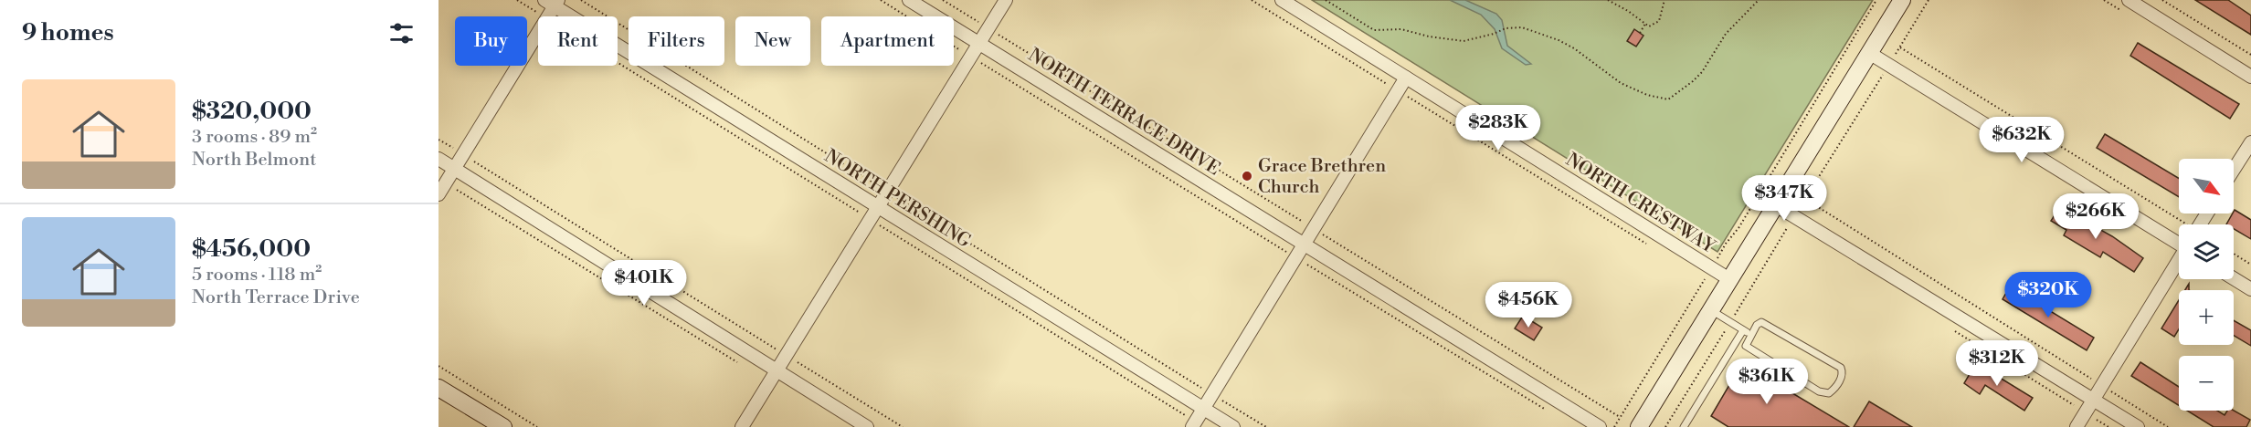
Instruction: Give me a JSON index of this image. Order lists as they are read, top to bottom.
{
  "streets": {
    "street": ["NORTH TERRACE DRIVE", "NORTH PERSHING", "NORTH CRESTWAY"]
  },
  "places": ["Grace Brethren Church"],
  "north": "bottom right",
  "page": {
    "heading": "9 homes",
    "chip": [
      "Buy",
      "Rent",
      "Filters",
      "New",
      "Apartment"
    ],
    "list": [
      {
        "name": "$320,000",
        "note": "3 rooms · 89 m² · North Belmont"
      },
      {
        "name": "$456,000",
        "note": "5 rooms · 118 m² · North Terrace Drive"
      }
    ],
    "price": [
      "$283K",
      "$632K",
      "$347K",
      "$266K",
      "$401K",
      "$320K",
      "$456K",
      "$312K",
      "$361K"
    ],
    "map_buttons": ["+", "−"]
  }
}
